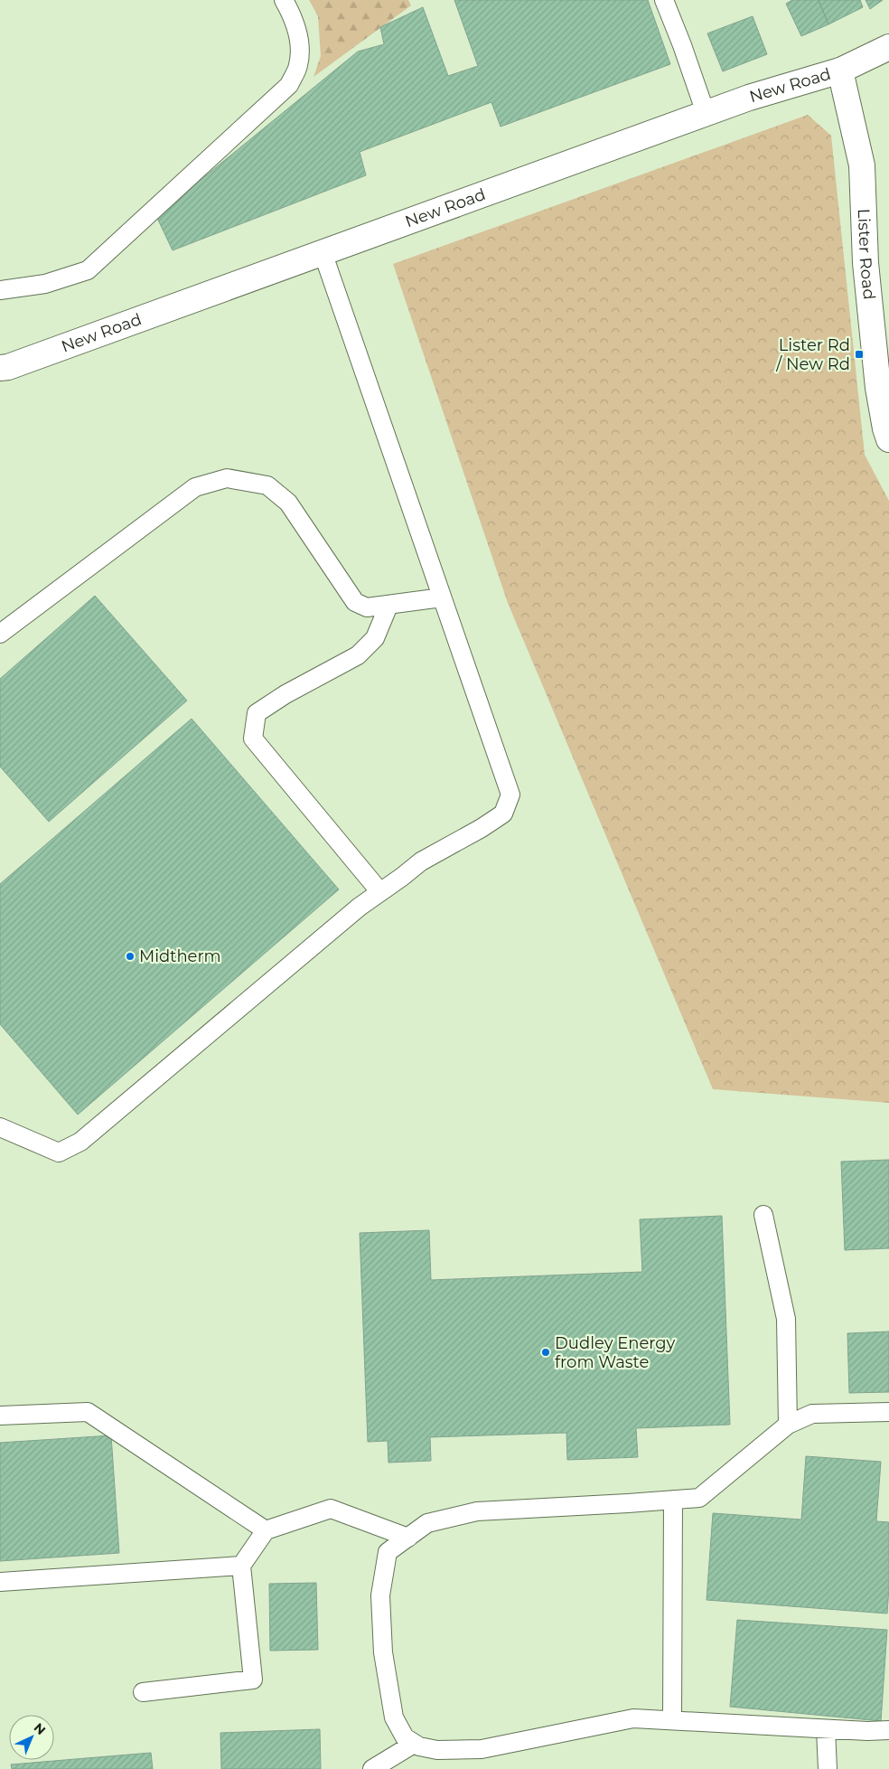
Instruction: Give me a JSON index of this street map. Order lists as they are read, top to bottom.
{
  "streets": {
    "street": ["New Road", "Lister Road"]
  },
  "crossings": [
    ["New Road", "Lister Road"]
  ],
  "places": {
    "transit": ["Lister Rd / New Rd"],
    "other": ["Midtherm", "Dudley Energy from Waste"]
  },
  "north": "top right"
}
